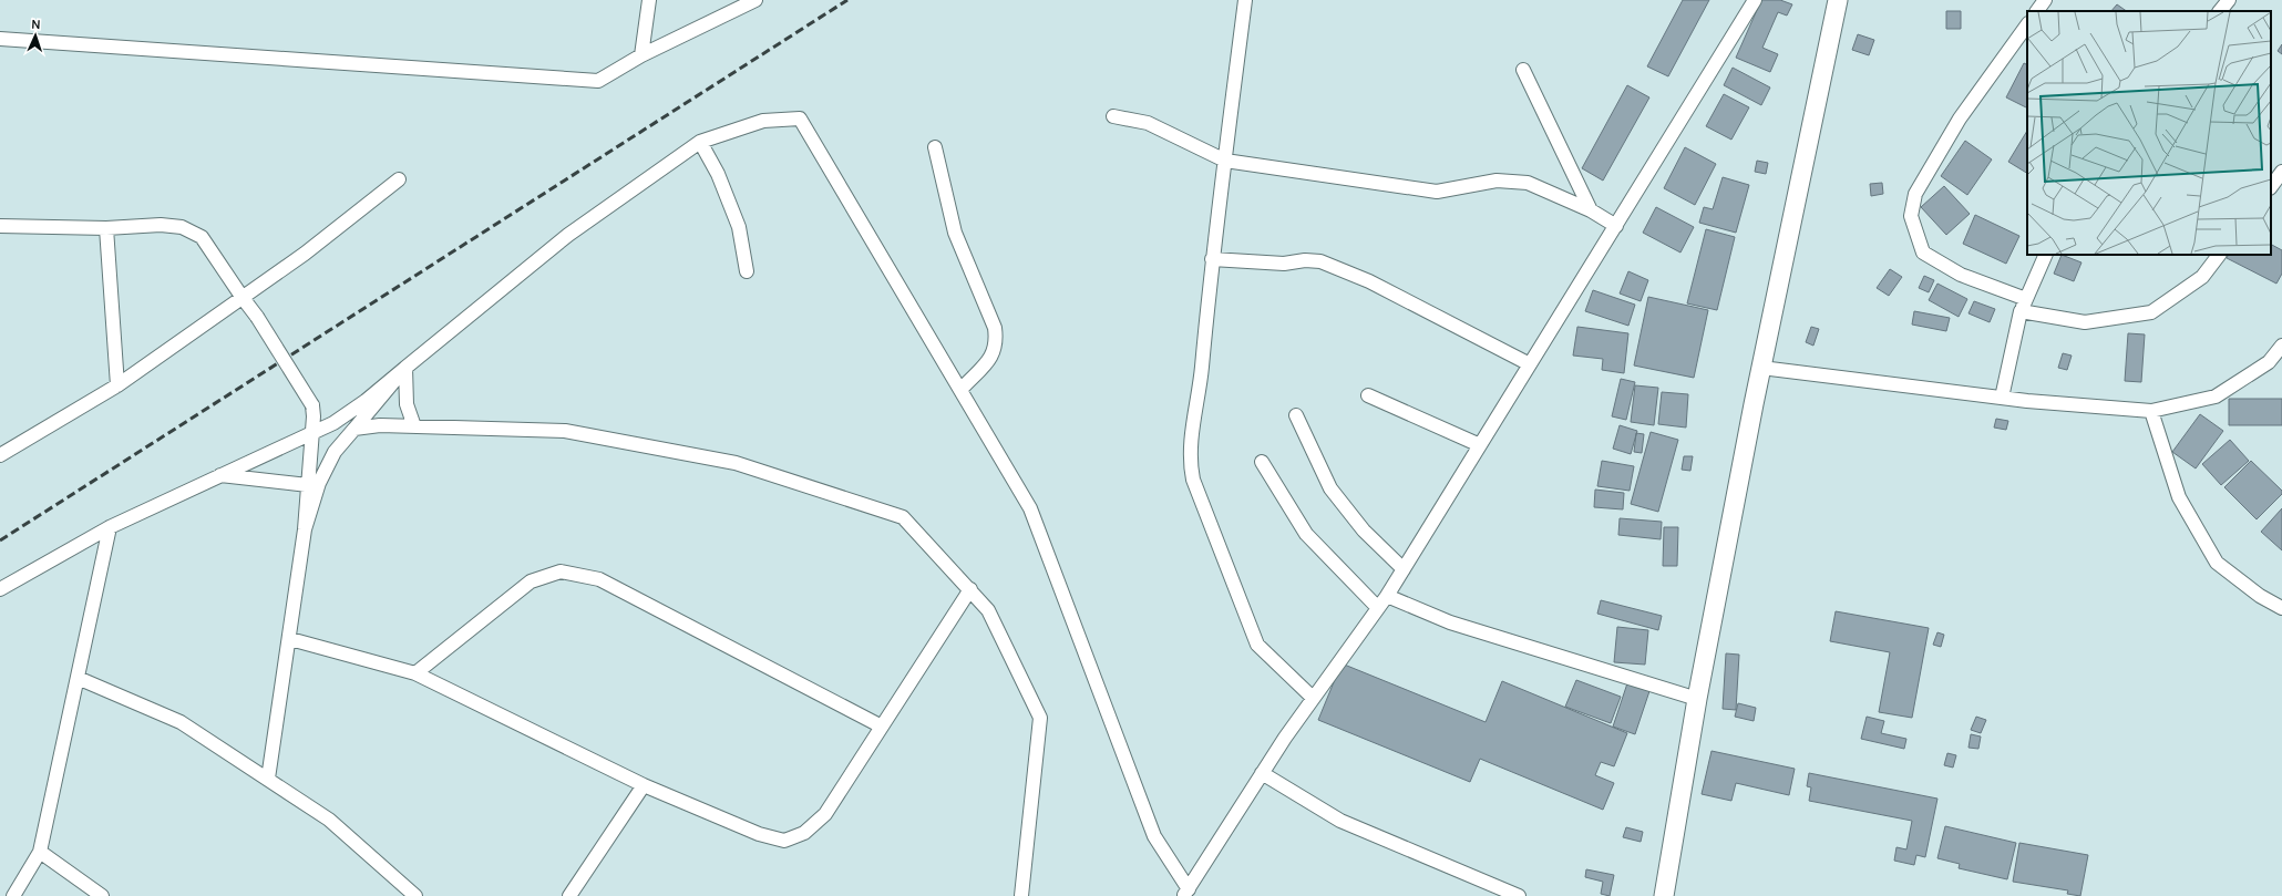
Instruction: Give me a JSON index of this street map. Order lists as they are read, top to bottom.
{
  "north": "top"
}
